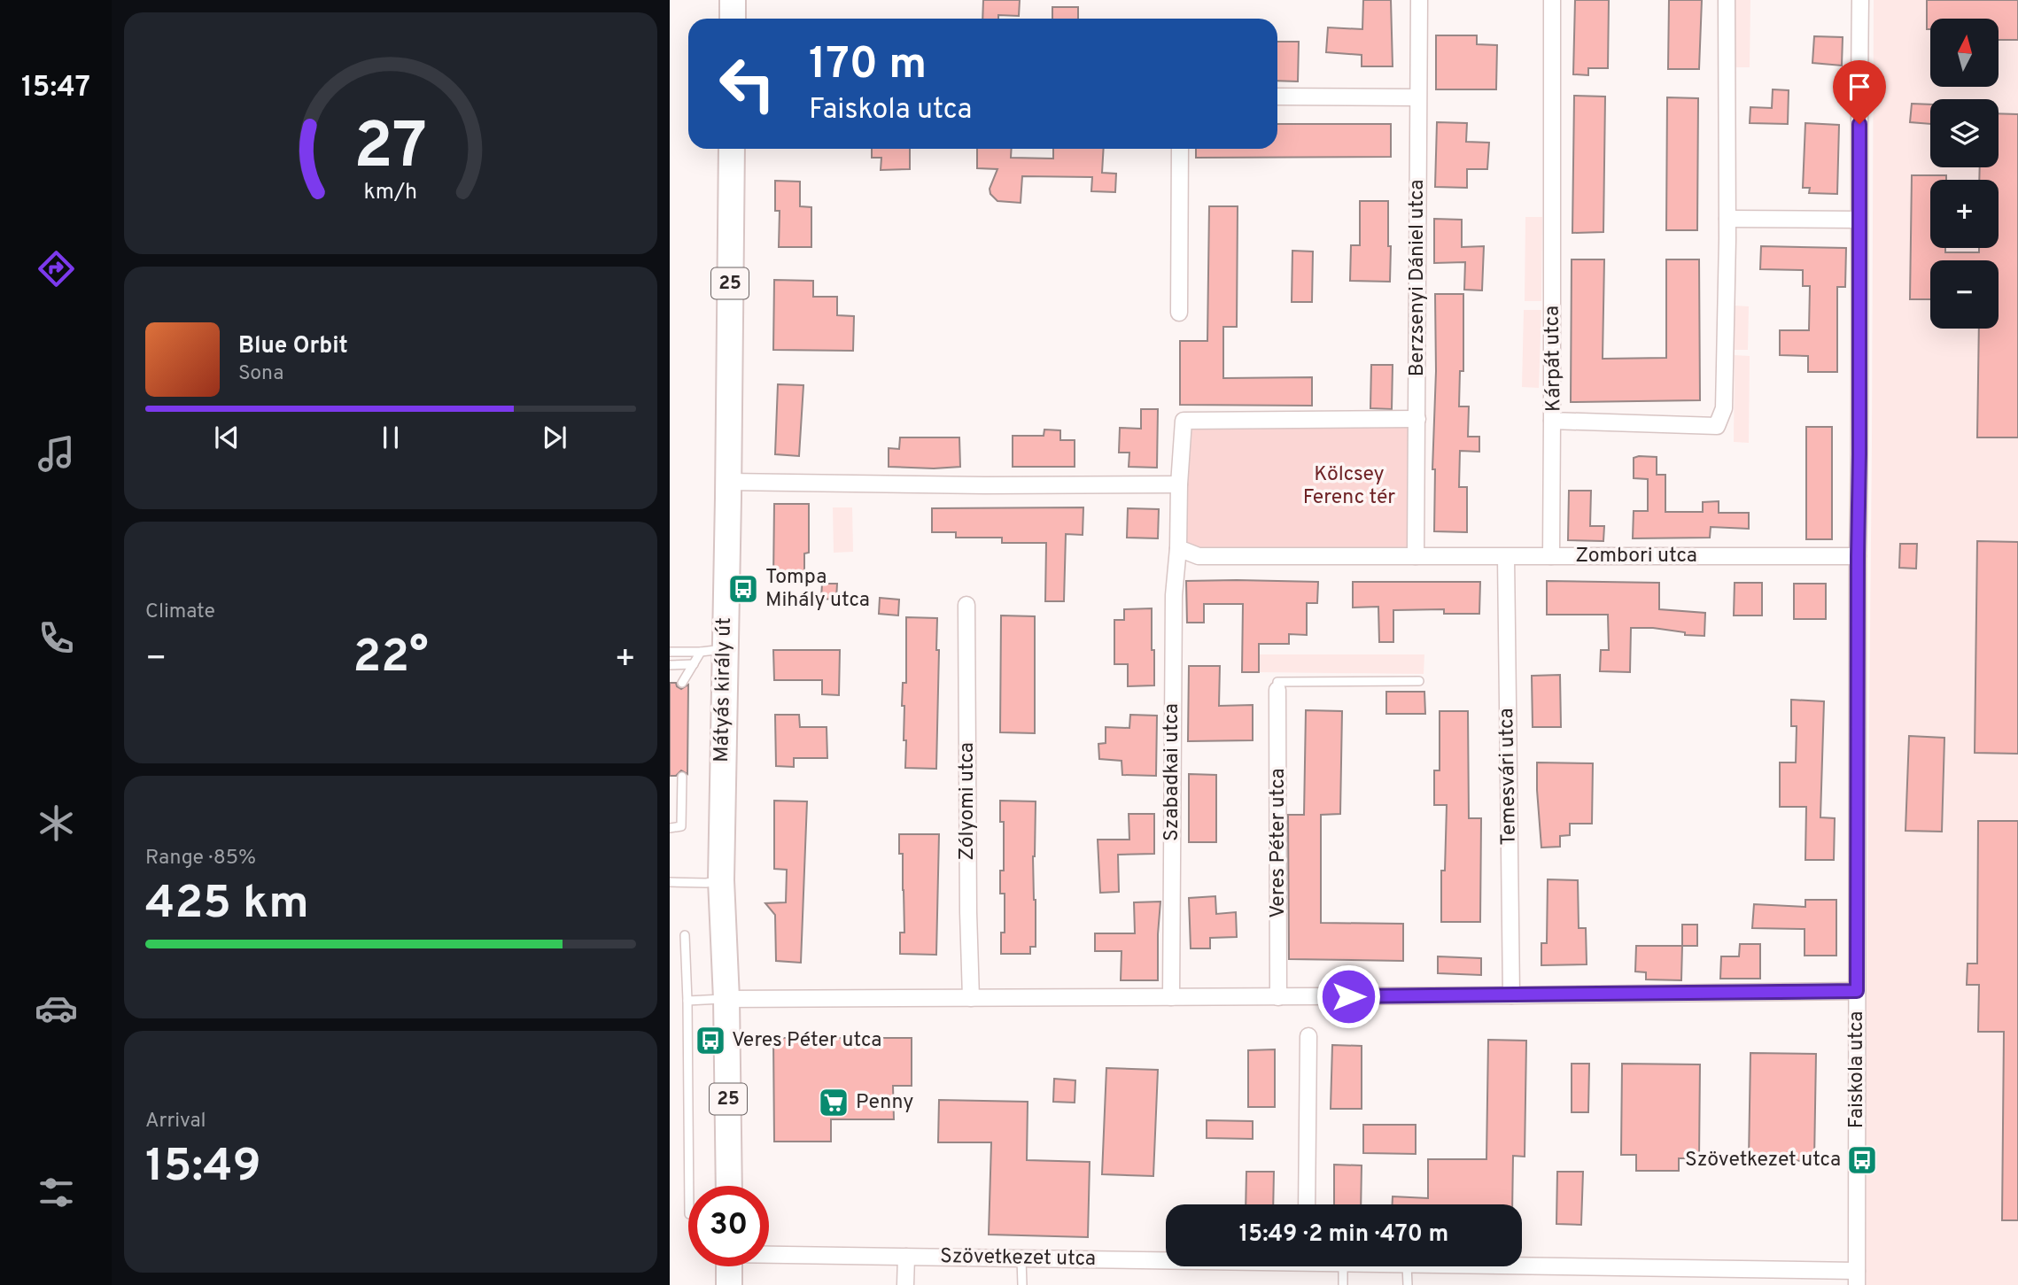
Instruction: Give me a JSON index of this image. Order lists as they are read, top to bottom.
{
  "streets": {
    "main road": ["25", "Mátyás király út"],
    "street": [
      "Berzsenyi Dániel utca",
      "Kárpát utca",
      "Zombori utca",
      "Szabadkai utca",
      "Temesvári utca",
      "Zólyomi utca",
      "Veres Péter utca",
      "Faiskola utca",
      "Szövetkezet utca"
    ]
  },
  "crossings": [
    ["Berzsenyi Dániel utca", "Zombori utca"],
    ["Zombori utca", "Temesvári utca"],
    ["Zombori utca", "Faiskola utca"],
    ["Faiskola utca", "Szövetkezet utca"]
  ],
  "parks": ["Kölcsey Ferenc tér"],
  "places": {
    "bus stop": ["Tompa Mihály utca", "Veres Péter utca", "Szövetkezet utca"],
    "supermarket": ["Penny"]
  },
  "north": "top",
  "page": {
    "tabs": "15:47",
    "map_buttons": ["+", "−"],
    "turn": ["170 m", "Faiskola utca"],
    "song": ["Blue Orbit", "Sona"],
    "tile": [
      "Climate",
      ["Range · 85%", "425 km"],
      ["Arrival", "15:49"]
    ],
    "heat": ["−", "22°", "+"],
    "limit": "30",
    "trip": "15:49 · 2 min · 470 m",
    "gauge": ["27", "km/h"]
  }
}
